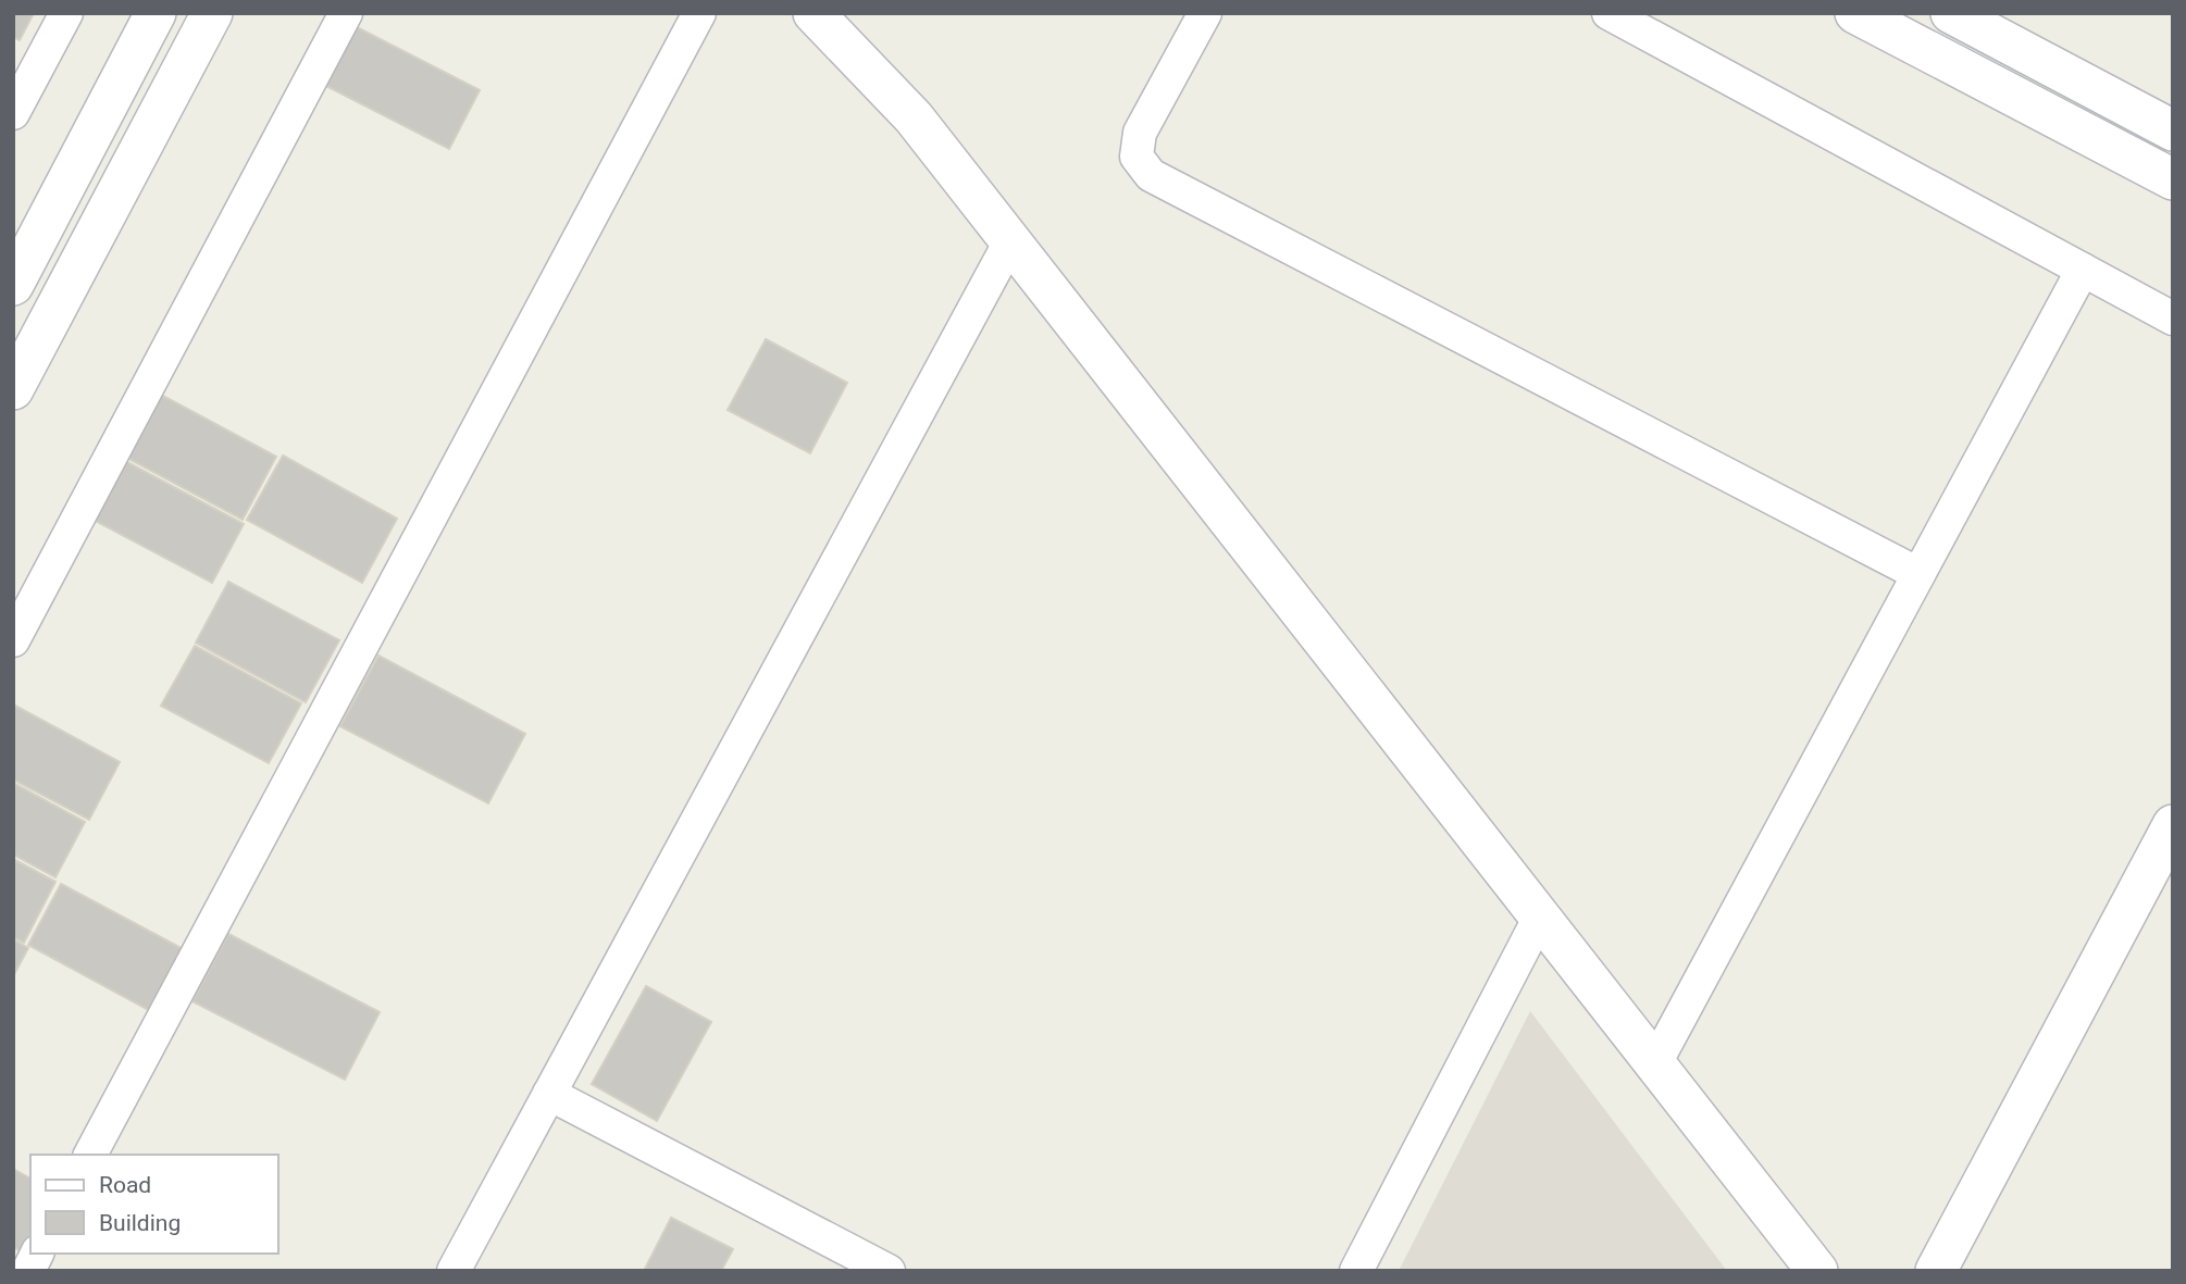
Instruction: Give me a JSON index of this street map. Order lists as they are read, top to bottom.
{
  "legend": ["Road", "Building"]
}
